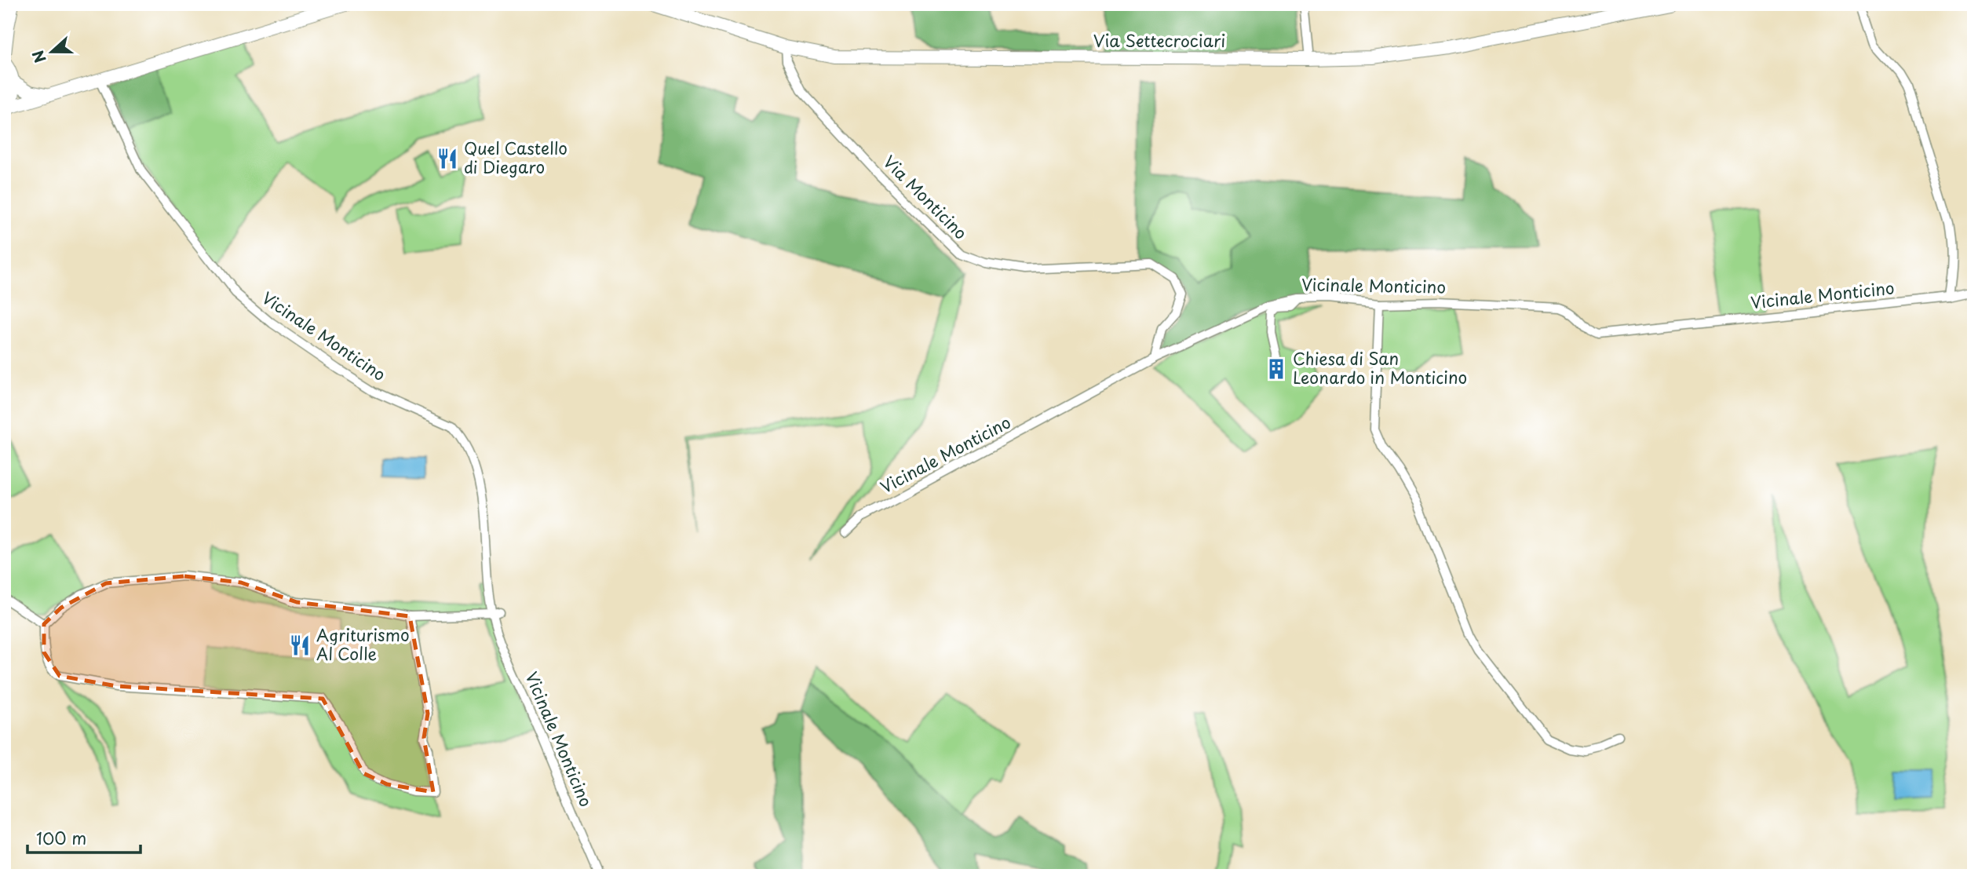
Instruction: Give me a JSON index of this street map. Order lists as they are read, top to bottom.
{
  "streets": {
    "main road": ["Via Settecrociari"],
    "street": ["Via Monticino", "Vicinale Monticino"]
  },
  "crossings": [
    ["Via Settecrociari", "Via Monticino"],
    ["Via Monticino", "Vicinale Monticino"]
  ],
  "places": {
    "restaurant": ["Quel Castello di Diegaro", "Agriturismo Al Colle"],
    "building": ["Chiesa di San Leonardo in Monticino"]
  },
  "scale_bar": "100 m",
  "north": "left"
}
